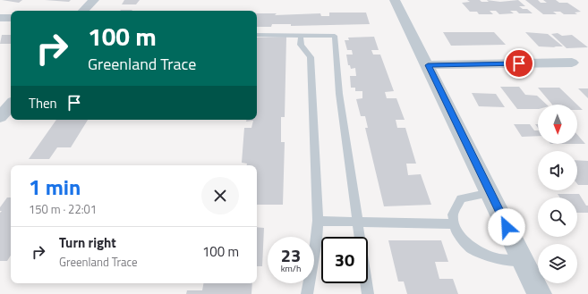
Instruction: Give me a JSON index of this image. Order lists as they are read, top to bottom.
{
  "north": "bottom",
  "page": {
    "turn": ["100 m", "Greenland Trace"],
    "then": "Then",
    "heading": ["1 min", "150 m · 22:01"],
    "list": [
      {
        "name": "Turn right",
        "note": "Greenland Trace",
        "value": "100 m"
      }
    ],
    "speed": "23 km/h",
    "limit": "30"
  }
}
